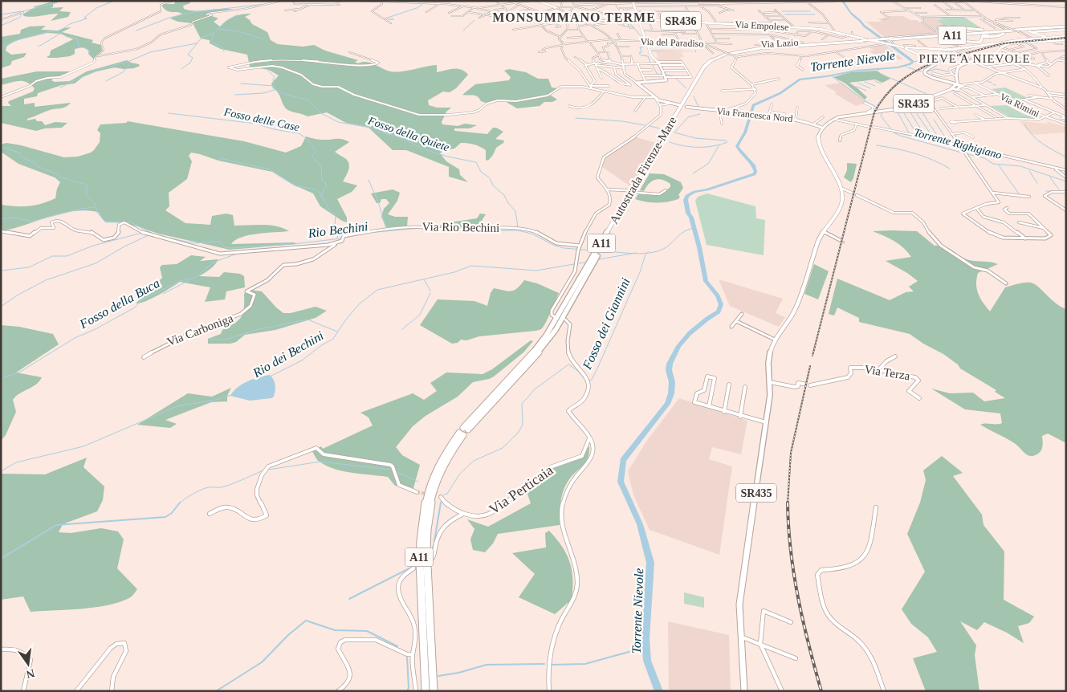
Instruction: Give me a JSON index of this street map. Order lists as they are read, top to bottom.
{
  "streets": {
    "highway": ["A11", "Autostrada Firenze-Mare"],
    "main road": [
      "SR436",
      "Via Empolese",
      "SR435",
      "Via Francesca Nord"
    ],
    "street": [
      "Via del Paradiso",
      "Via Lazio",
      "Via Rimini",
      "Via Rio Bechini",
      "Via Carboniga",
      "Via Terza",
      "Via Perticaia"
    ]
  },
  "crossings": [
    ["SR436", "Via Empolese"],
    ["Via Empolese", "Via del Paradiso"],
    ["Via del Paradiso", "Via Lazio"],
    ["SR435", "Via Francesca Nord"],
    ["Via Rio Bechini", "Via Carboniga"]
  ],
  "districts": ["MONSUMMANO TERME", "PIEVE A NIEVOLE"],
  "water": [
    "Torrente Nievole",
    "Fosso delle Case",
    "Fosso della Quiete",
    "Torrente Righigiano",
    "Rio Bechini",
    "Fosso della Buca",
    "Fosso dei Giannini",
    "Rio dei Bechini"
  ],
  "north": "bottom"
}
